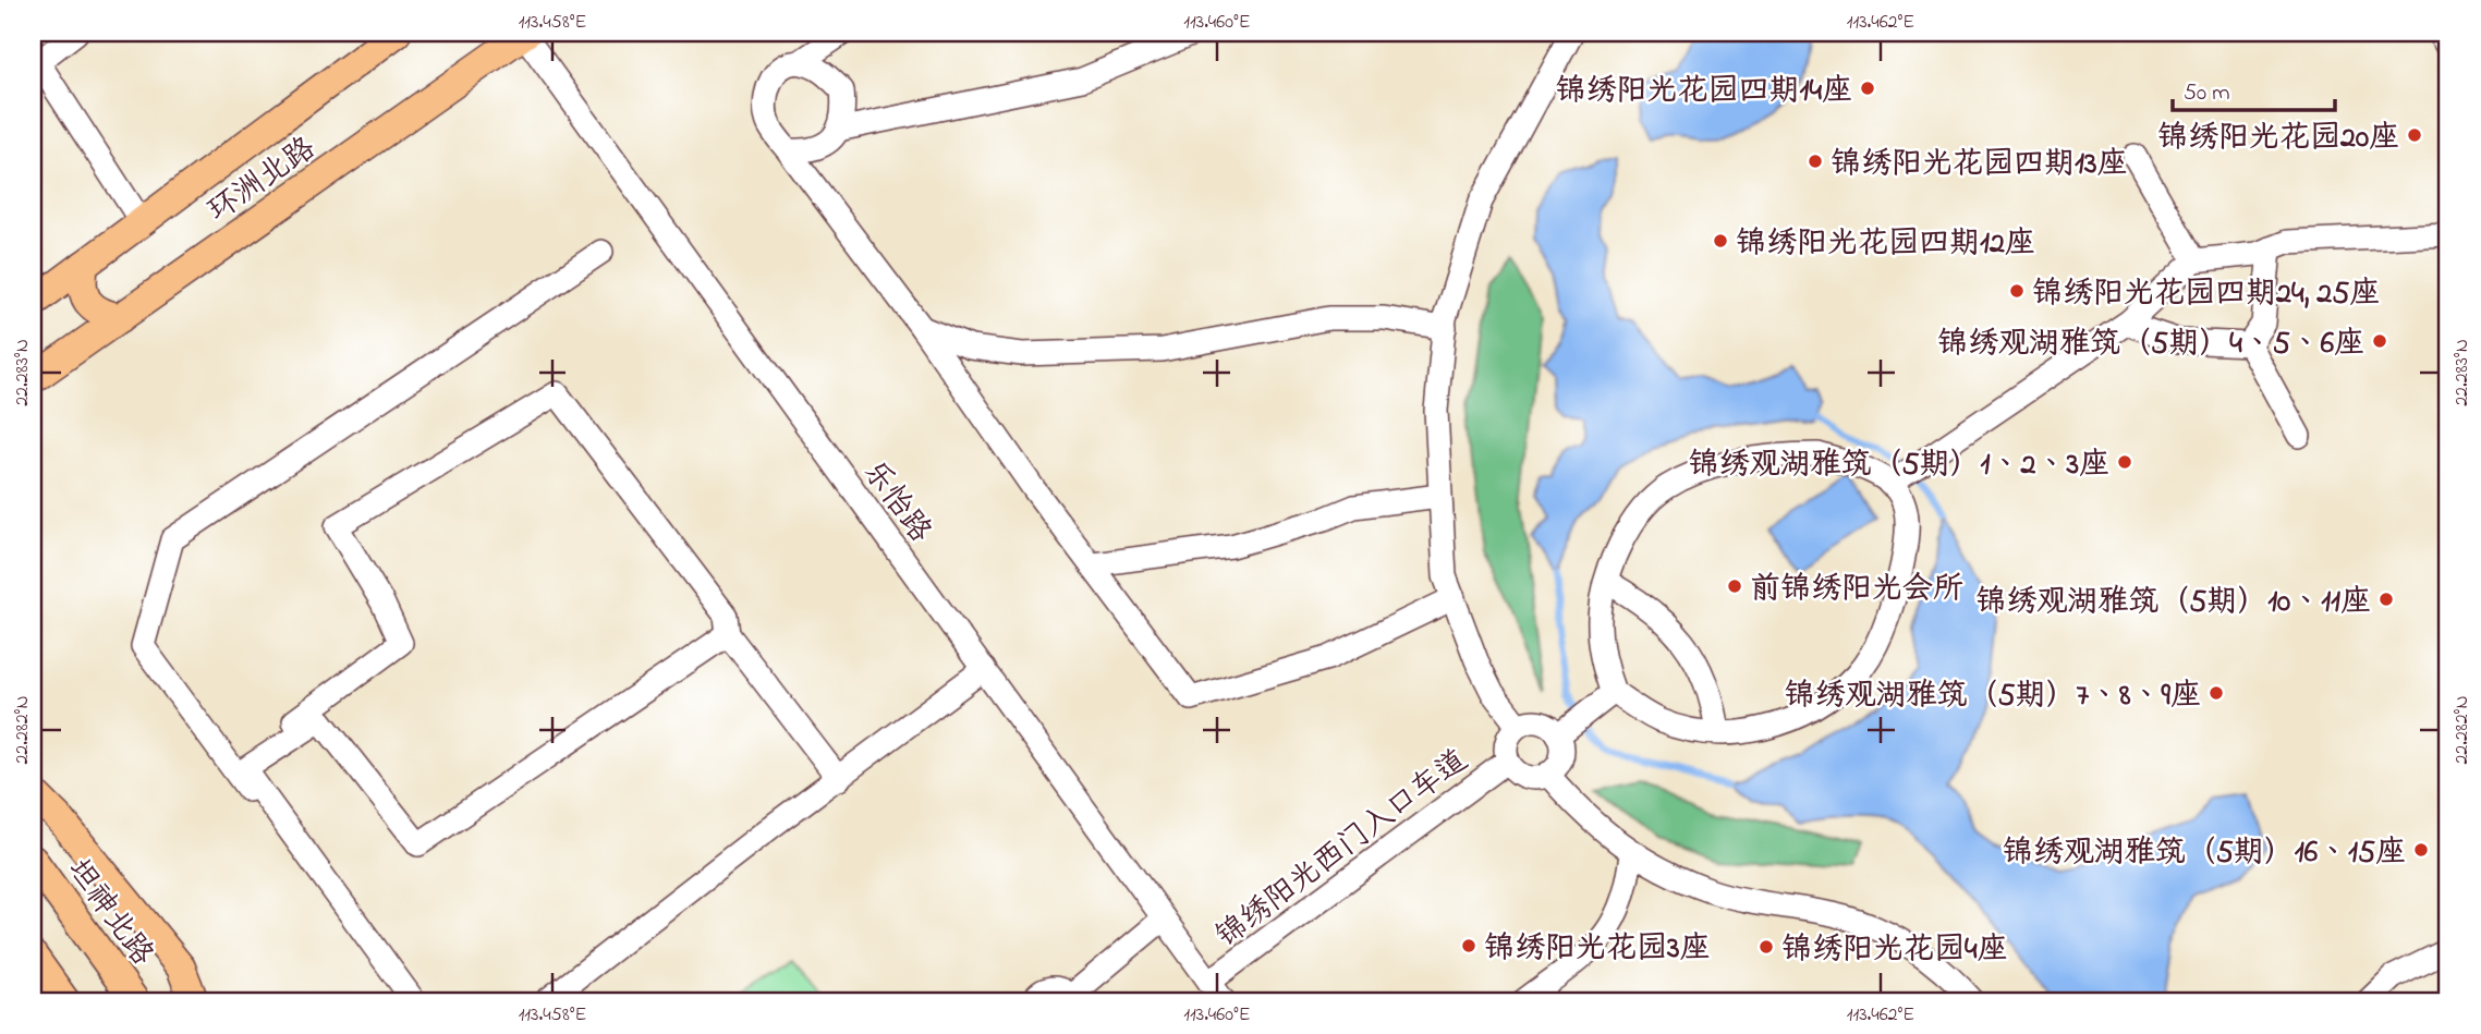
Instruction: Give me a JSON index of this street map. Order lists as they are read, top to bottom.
{
  "streets": {
    "main road": ["环洲北路", "坦神北路"],
    "street": ["乐怡路", "锦绣阳光西门入口车道"]
  },
  "crossings": [
    ["环洲北路", "乐怡路"],
    ["乐怡路", "锦绣阳光西门入口车道"]
  ],
  "places": [
    "锦绣阳光花园四期14座",
    "锦绣阳光花园20座",
    "锦绣阳光花园四期13座",
    "锦绣阳光花园四期12座",
    "锦绣阳光花园四期24, 25座",
    "锦绣观湖雅筑（5期）4、5、6座",
    "锦绣观湖雅筑（5期）1、2、3座",
    "前锦绣阳光会所",
    "锦绣观湖雅筑（5期）10、11座",
    "锦绣观湖雅筑（5期）7、8、9座",
    "锦绣观湖雅筑（5期）16、15座",
    "锦绣阳光花园3座",
    "锦绣阳光花园4座"
  ],
  "scale_bar": "50 m",
  "coordinates": [
    "113.458°E",
    "113.460°E",
    "113.462°E",
    "22.283°N",
    "22.282°N"
  ]
}
